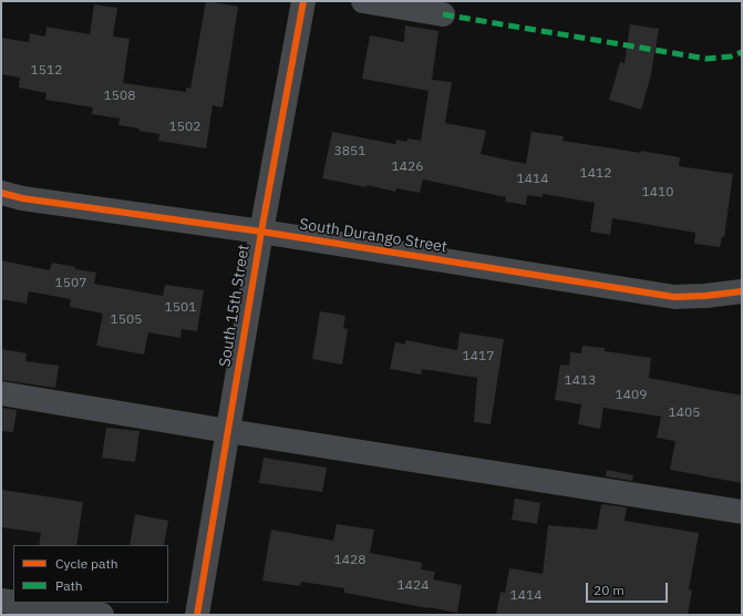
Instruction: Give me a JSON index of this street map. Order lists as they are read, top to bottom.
{
  "streets": {
    "street": ["South Durango Street", "South 15th Street"]
  },
  "crossings": [
    ["South Durango Street", "South 15th Street"]
  ],
  "house_numbers": [
    "1512",
    "1508",
    "1502",
    "3851",
    "1426",
    "1412",
    "1414",
    "1410",
    "1507",
    "1501",
    "1505",
    "1417",
    "1413",
    "1409",
    "1405",
    "1428",
    "1424",
    "1414"
  ],
  "legend": ["Cycle path", "Path"],
  "scale_bar": "20 m"
}
